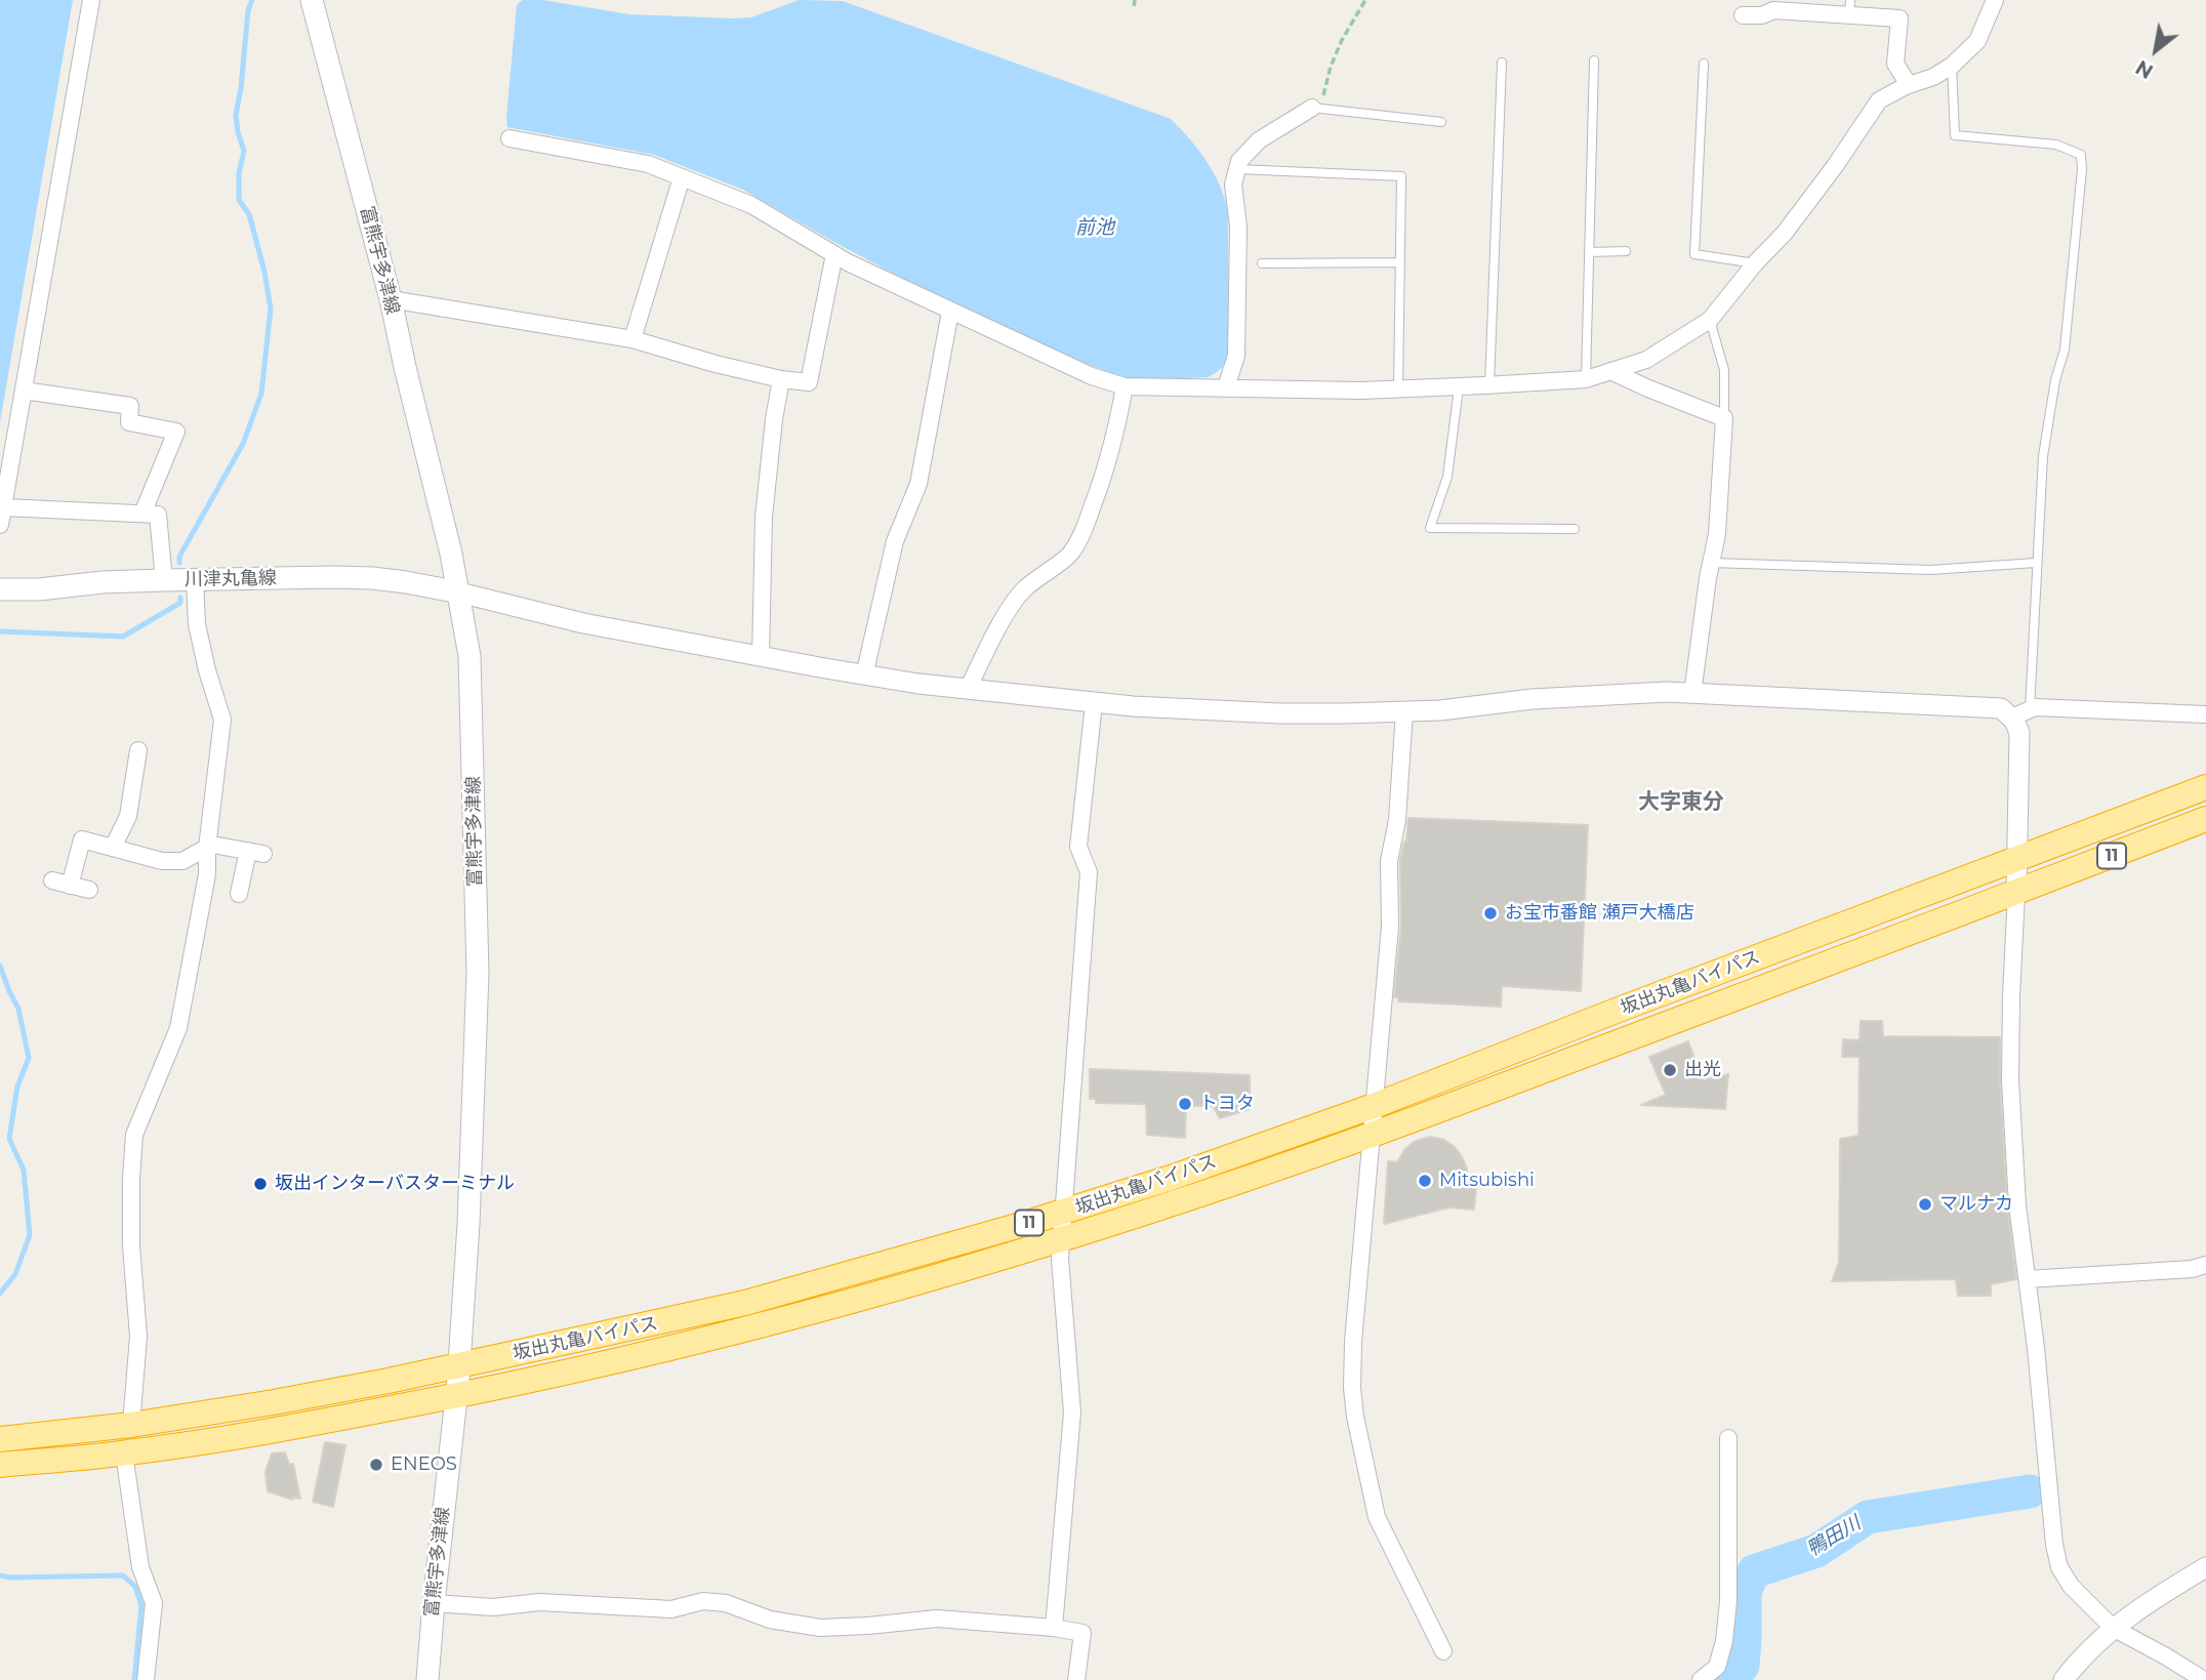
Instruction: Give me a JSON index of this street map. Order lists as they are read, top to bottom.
{
  "streets": {
    "highway": ["11", "坂出丸亀バイパス"],
    "main road": ["富熊宇多津線", "川津丸亀線"]
  },
  "crossings": [
    ["富熊宇多津線", "川津丸亀線"],
    ["富熊宇多津線", "坂出丸亀バイパス"]
  ],
  "districts": ["大字東分"],
  "water": ["前池", "鴨田川"],
  "places": [
    "お宝市番館 瀬戸大橋店",
    "出光",
    "トヨタ",
    "Mitsubishi",
    "坂出インターバスターミナル",
    "マルナカ",
    "ENEOS"
  ],
  "north": "bottom left"
}
